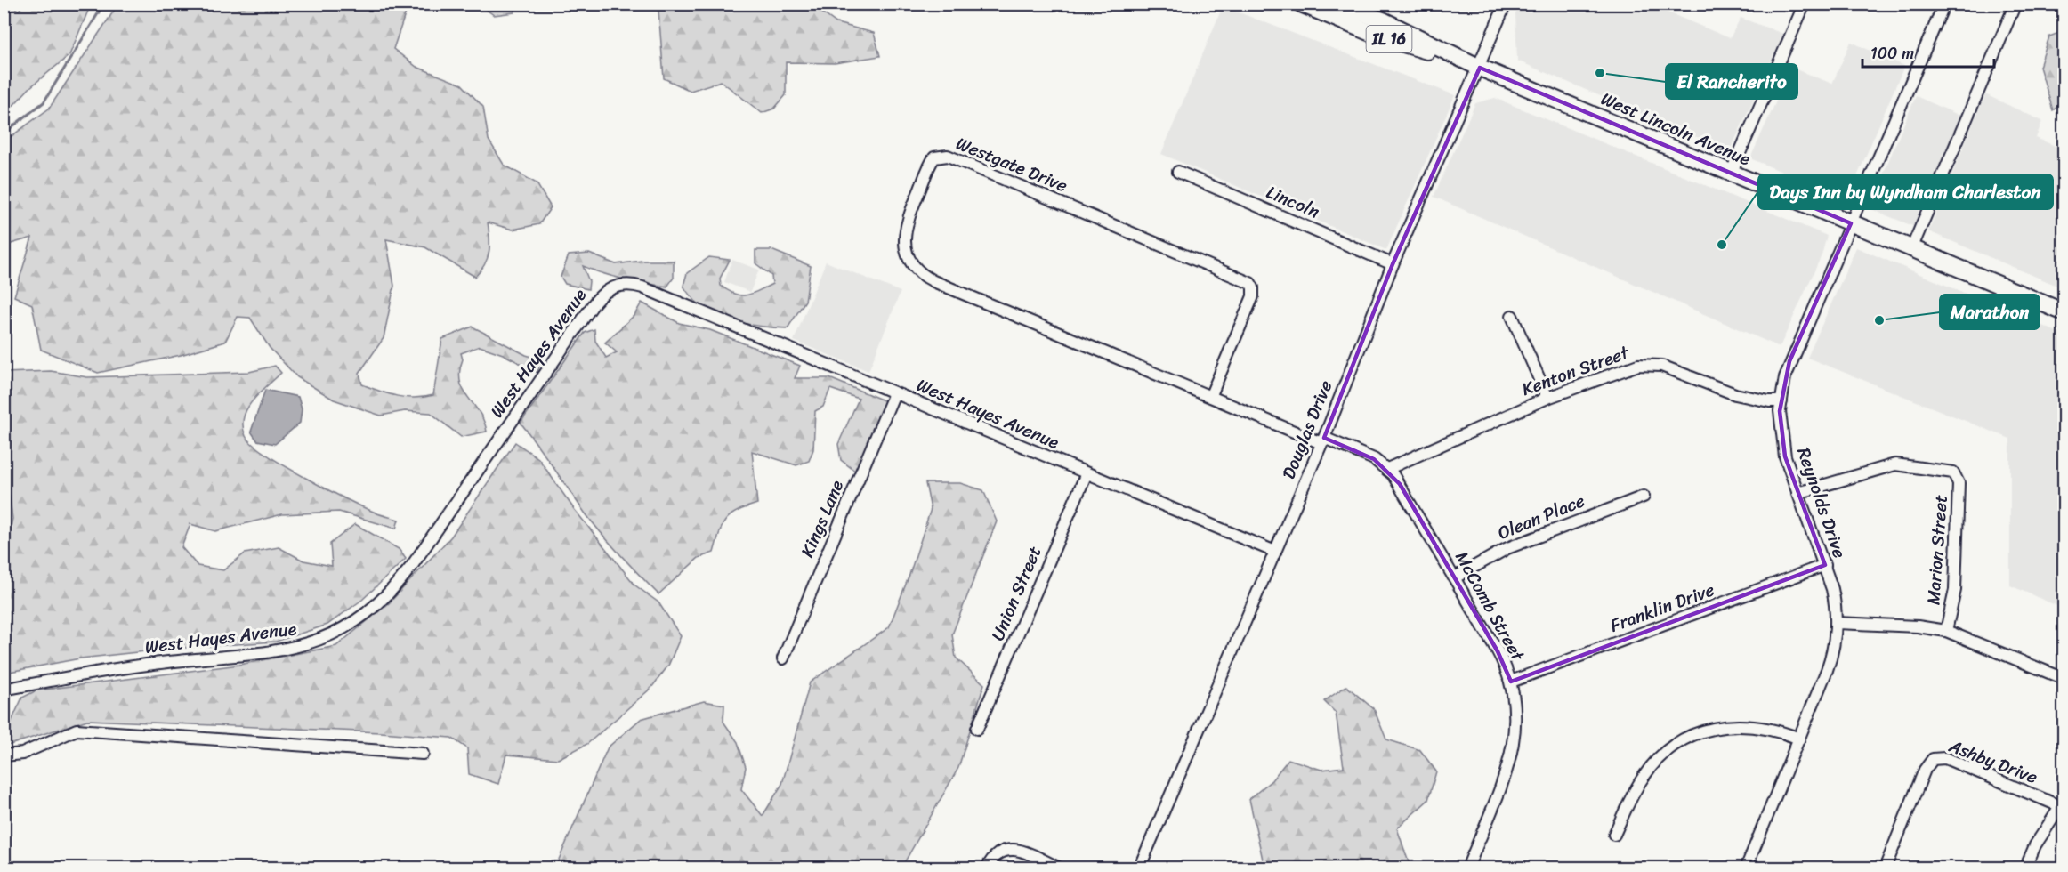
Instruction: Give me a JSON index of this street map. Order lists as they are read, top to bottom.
{
  "streets": {
    "main road": ["IL 16", "West Lincoln Avenue"],
    "street": [
      "Westgate Drive",
      "Lincoln",
      "West Hayes Avenue",
      "Kenton Street",
      "Douglas Drive",
      "Reynolds Drive",
      "Olean Place",
      "Kings Lane",
      "Marion Street",
      "Union Street",
      "McComb Street",
      "Franklin Drive",
      "Ashby Drive"
    ]
  },
  "crossings": [
    ["IL 16", "West Lincoln Avenue"],
    ["IL 16", "Douglas Drive"],
    ["West Lincoln Avenue", "Douglas Drive"],
    ["West Lincoln Avenue", "Reynolds Drive"],
    ["Westgate Drive", "Douglas Drive"],
    ["Westgate Drive", "McComb Street"],
    ["Lincoln", "Douglas Drive"],
    ["West Hayes Avenue", "Douglas Drive"],
    ["West Hayes Avenue", "Kings Lane"],
    ["West Hayes Avenue", "Union Street"],
    ["Kenton Street", "Reynolds Drive"],
    ["Kenton Street", "McComb Street"],
    ["Douglas Drive", "McComb Street"],
    ["Reynolds Drive", "Marion Street"],
    ["Reynolds Drive", "Franklin Drive"],
    ["Olean Place", "McComb Street"],
    ["McComb Street", "Franklin Drive"]
  ],
  "places": ["El Rancherito", "Days Inn by Wyndham Charleston", "Marathon"],
  "scale_bar": "100 m"
}
